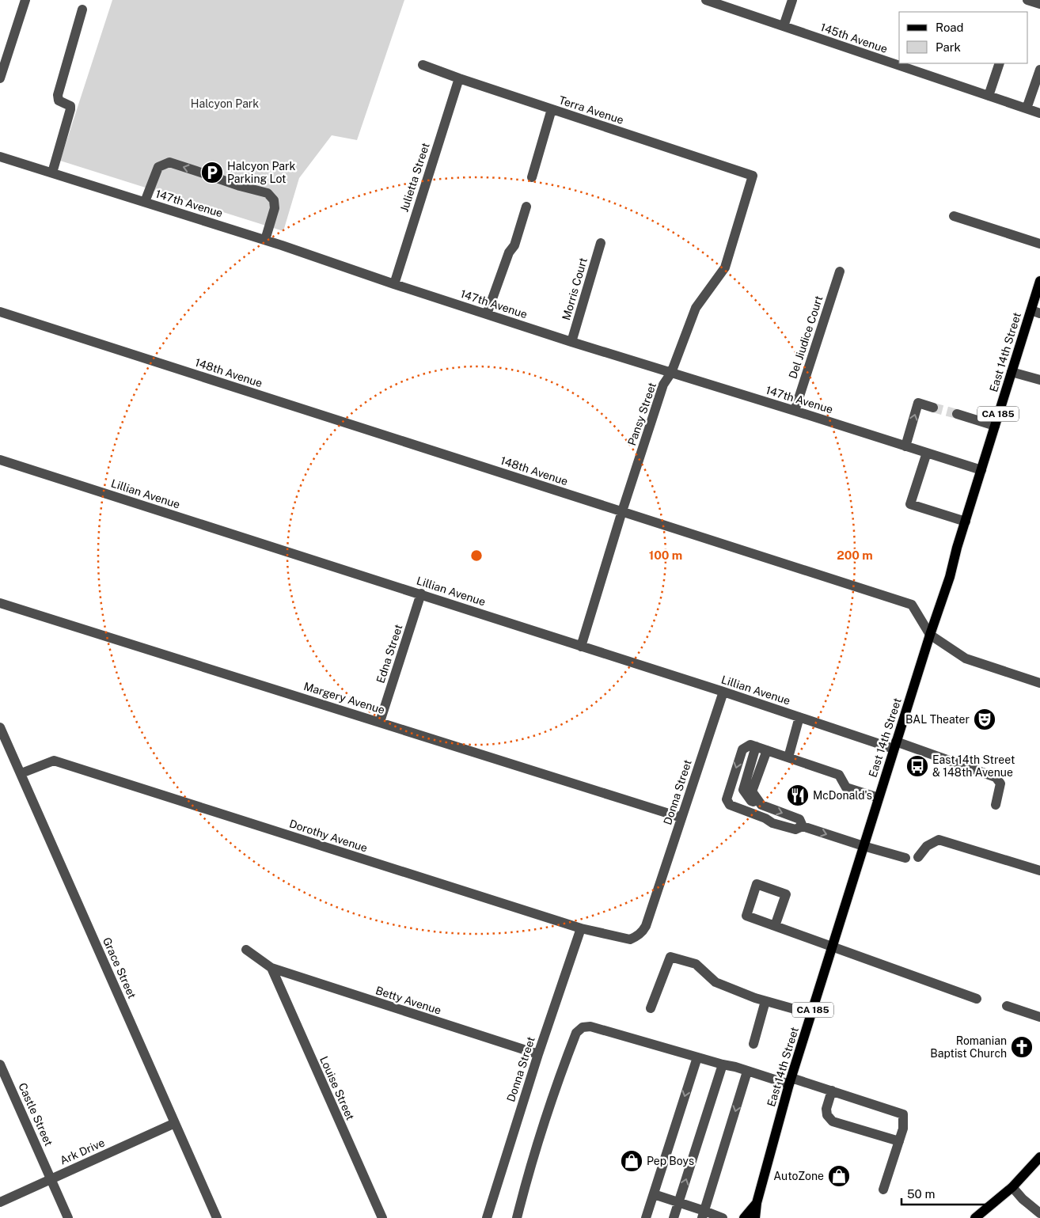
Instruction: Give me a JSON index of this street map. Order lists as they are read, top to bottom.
{
  "streets": {
    "main road": ["East 14th Street", "CA 185"],
    "street": [
      "145th Avenue",
      "Terra Avenue",
      "Julietta Street",
      "147th Avenue",
      "Morris Court",
      "Del Jiudice Court",
      "148th Avenue",
      "Pansy Street",
      "Lillian Avenue",
      "Edna Street",
      "Margery Avenue",
      "Donna Street",
      "Dorothy Avenue",
      "Grace Street",
      "Betty Avenue",
      "Louise Street",
      "Castle Street",
      "Ark Drive"
    ]
  },
  "crossings": [
    ["Terra Avenue", "Julietta Street"],
    ["Terra Avenue", "Pansy Street"],
    ["Julietta Street", "147th Avenue"],
    ["147th Avenue", "Morris Court"],
    ["147th Avenue", "Del Jiudice Court"],
    ["147th Avenue", "East 14th Street"],
    ["147th Avenue", "Pansy Street"],
    ["East 14th Street", "148th Avenue"],
    ["East 14th Street", "Lillian Avenue"],
    ["148th Avenue", "Pansy Street"],
    ["Pansy Street", "Lillian Avenue"],
    ["Lillian Avenue", "Edna Street"],
    ["Lillian Avenue", "Donna Street"],
    ["Edna Street", "Margery Avenue"],
    ["Margery Avenue", "Donna Street"],
    ["Donna Street", "Dorothy Avenue"],
    ["Donna Street", "Betty Avenue"],
    ["Dorothy Avenue", "Grace Street"],
    ["Grace Street", "Ark Drive"],
    ["Betty Avenue", "Louise Street"],
    ["Castle Street", "Ark Drive"]
  ],
  "parks": ["Halcyon Park"],
  "places": {
    "parking": ["Halcyon Park Parking Lot"],
    "theatre": ["BAL Theater"],
    "bus stop": ["East 14th Street & 148th Avenue"],
    "restaurant": ["McDonald's"],
    "church": ["Romanian Baptist Church"],
    "shop": ["Pep Boys", "AutoZone"]
  },
  "legend": ["Road", "Park"],
  "scale_bar": "50 m",
  "rings": ["100 m", "200 m"]
}
